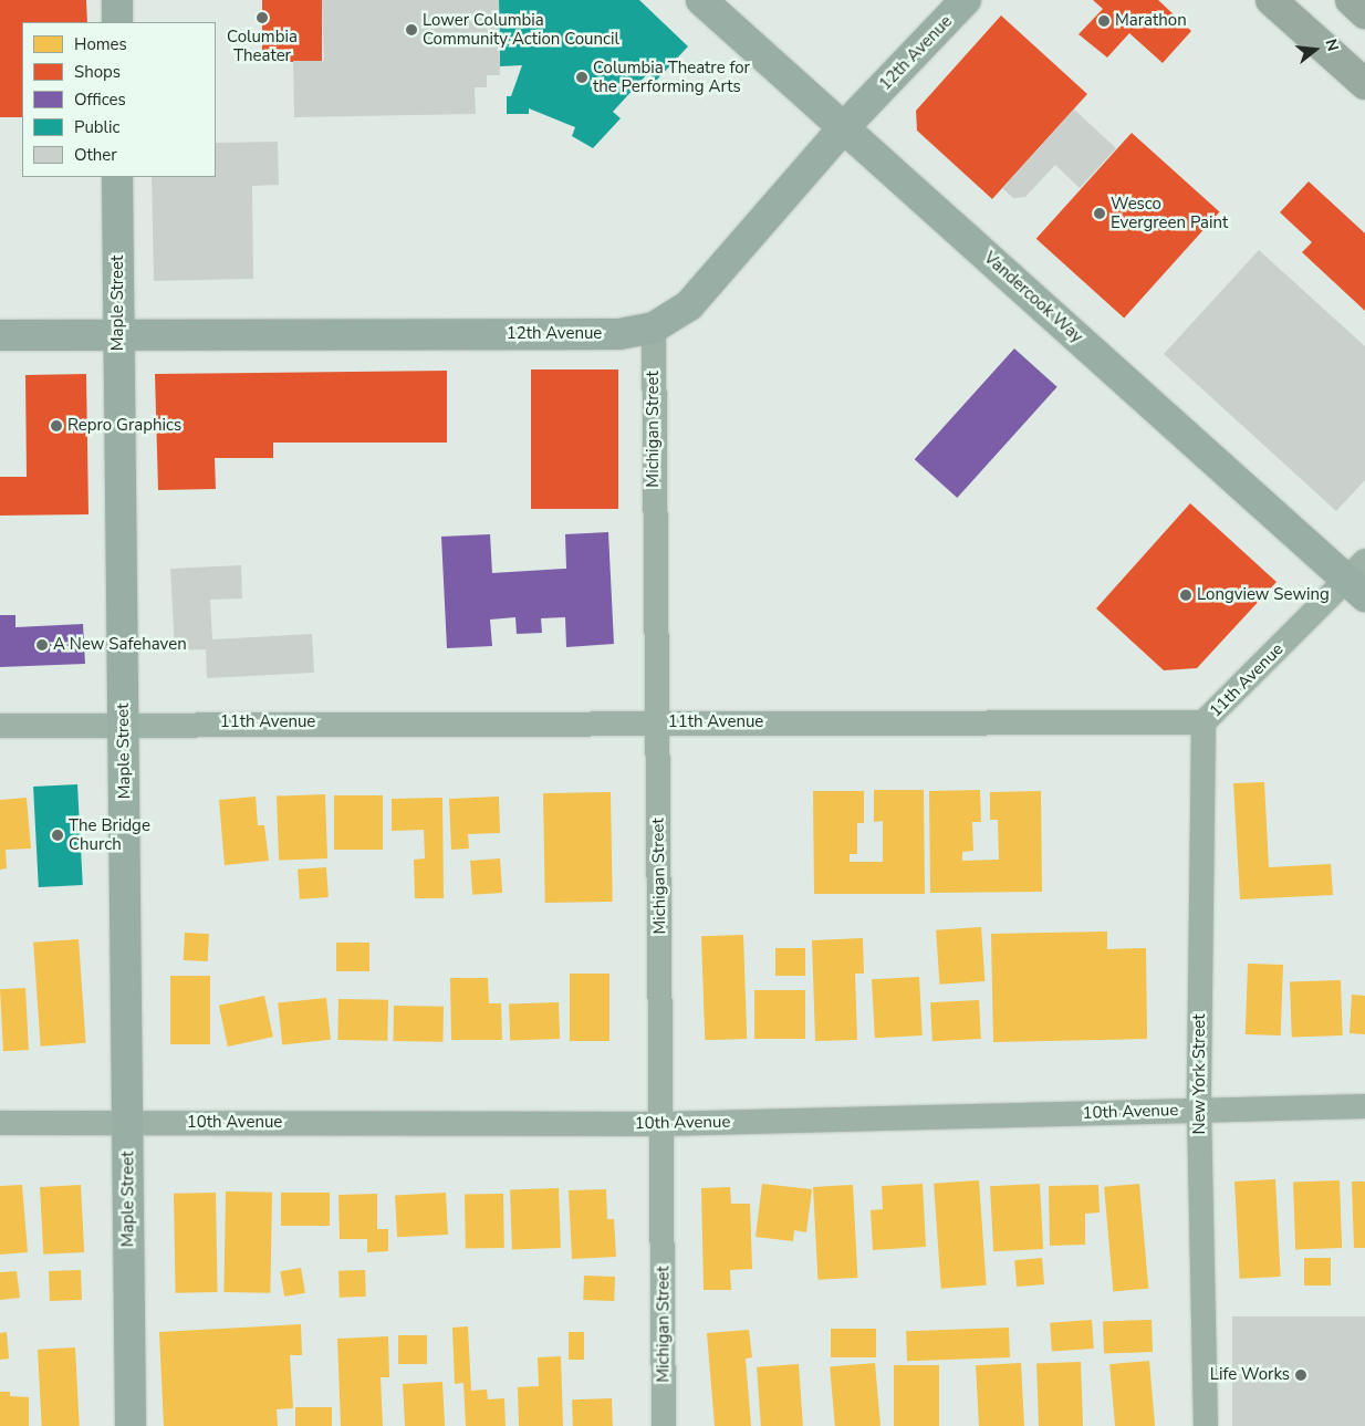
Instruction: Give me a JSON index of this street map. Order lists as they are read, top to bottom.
{
  "streets": {
    "street": [
      "12th Avenue",
      "Vandercook Way",
      "Maple Street",
      "Michigan Street",
      "11th Avenue",
      "New York Street",
      "10th Avenue"
    ]
  },
  "crossings": [
    ["12th Avenue", "Vandercook Way"],
    ["12th Avenue", "Maple Street"],
    ["12th Avenue", "Michigan Street"],
    ["Vandercook Way", "11th Avenue"],
    ["Maple Street", "11th Avenue"],
    ["Maple Street", "10th Avenue"],
    ["Michigan Street", "11th Avenue"],
    ["Michigan Street", "10th Avenue"],
    ["11th Avenue", "New York Street"],
    ["New York Street", "10th Avenue"]
  ],
  "places": [
    "Columbia Theater",
    "Marathon",
    "Lower Columbia Community Action Council",
    "Columbia Theatre for the Performing Arts",
    "Wesco Evergreen Paint",
    "Repro Graphics",
    "Longview Sewing",
    "A New Safehaven",
    "The Bridge Church",
    "Life Works"
  ],
  "legend": [
    "Homes",
    "Shops",
    "Offices",
    "Public",
    "Other"
  ],
  "north": "right"
}
